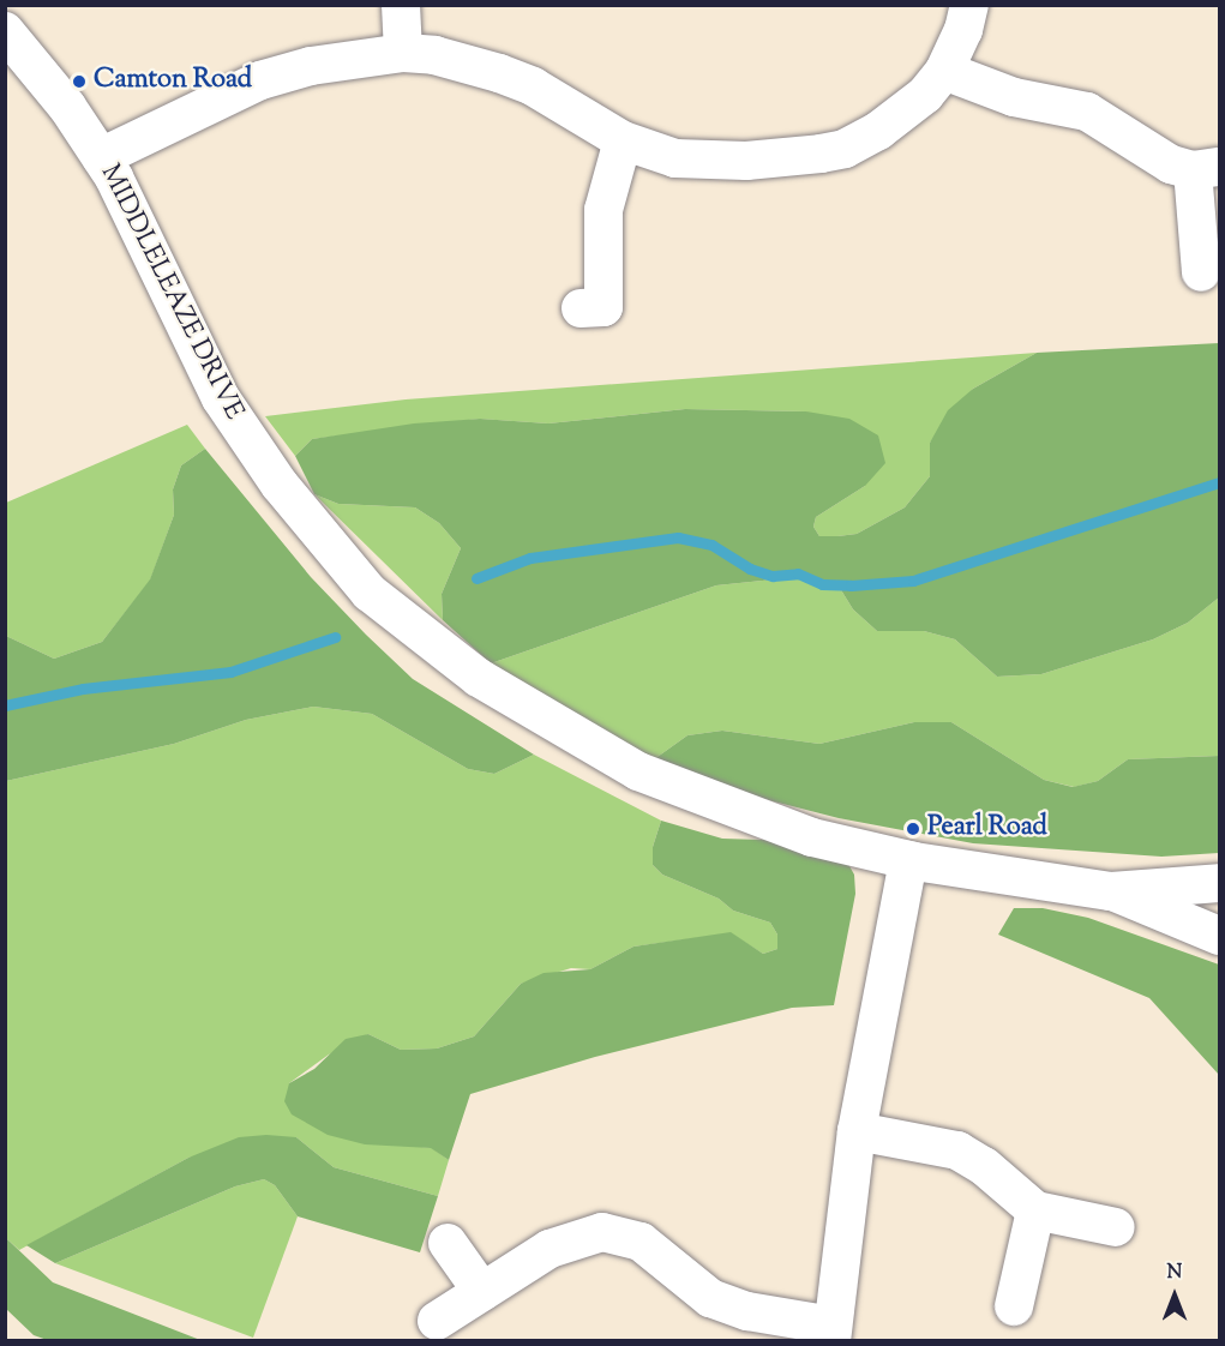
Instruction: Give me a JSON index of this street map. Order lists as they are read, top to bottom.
{
  "streets": {
    "street": ["MIDDLELEAZE DRIVE"]
  },
  "places": ["Camton Road", "Pearl Road"],
  "north": "top"
}
